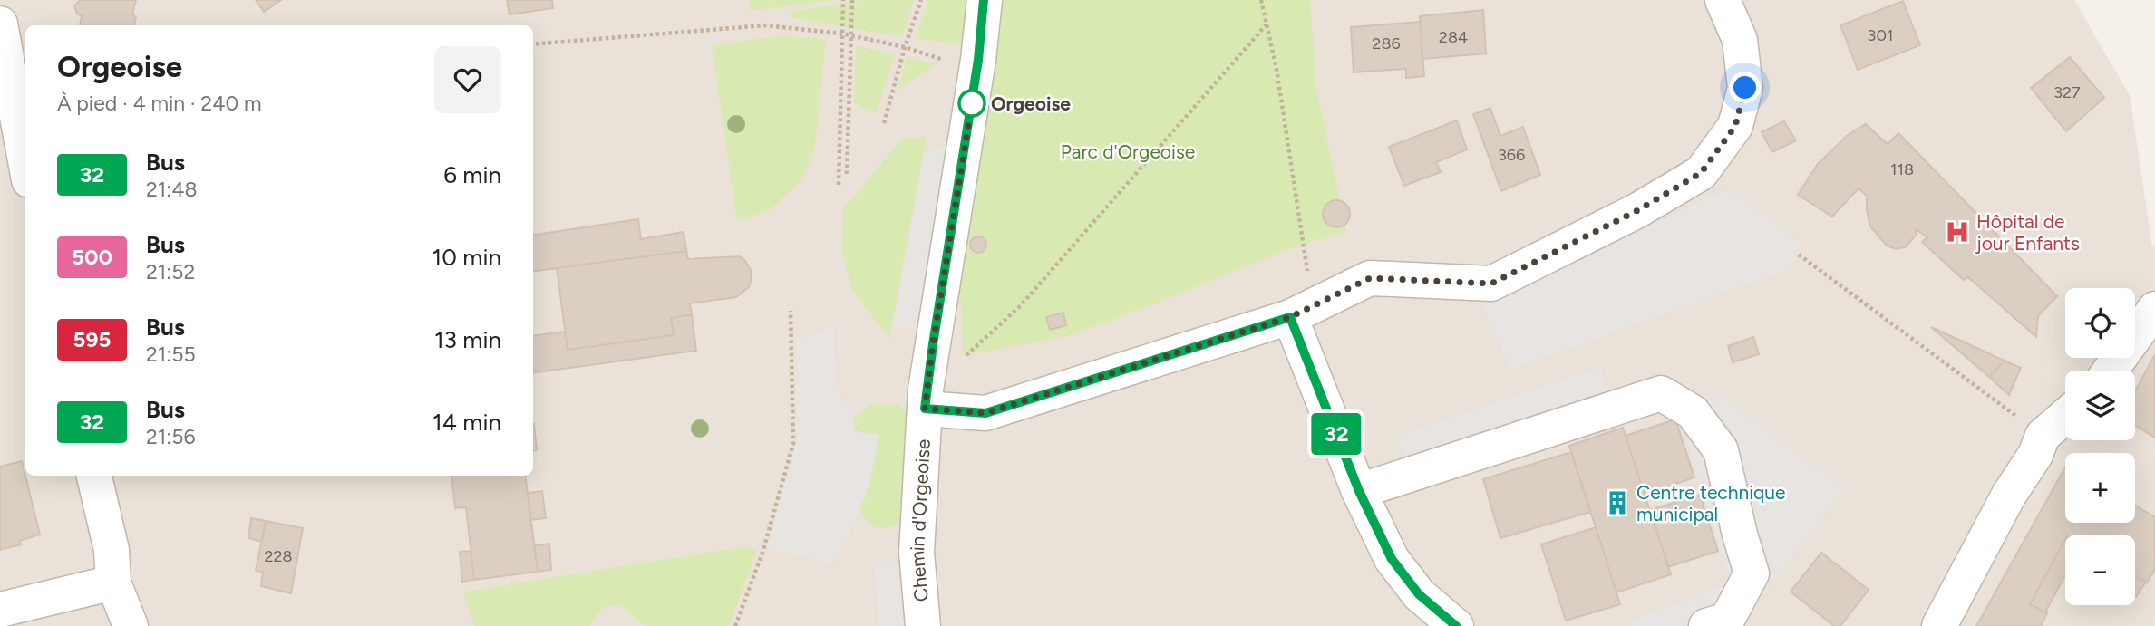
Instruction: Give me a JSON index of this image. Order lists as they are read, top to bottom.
{
  "streets": {
    "street": ["Chemin d'Orgeoise"]
  },
  "parks": ["Parc d'Orgeoise"],
  "places": {
    "other": ["Orgeoise"],
    "hospital": ["Hôpital de jour Enfants"],
    "building": ["Centre technique municipal"]
  },
  "lines": ["bus line 32"],
  "house_numbers": [
    "301",
    "284",
    "286",
    "327",
    "366",
    "118",
    "228"
  ],
  "page": {
    "on_map": "32",
    "heading": ["Orgeoise", "À pied · 4 min · 240 m"],
    "list": [
      {
        "mark": "32",
        "name": "Bus",
        "note": "21:48",
        "value": "6 min"
      },
      {
        "mark": "500",
        "name": "Bus",
        "note": "21:52",
        "value": "10 min"
      },
      {
        "mark": "595",
        "name": "Bus",
        "note": "21:55",
        "value": "13 min"
      },
      {
        "mark": "32",
        "name": "Bus",
        "note": "21:56",
        "value": "14 min"
      }
    ],
    "map_buttons": ["+", "−"]
  }
}
